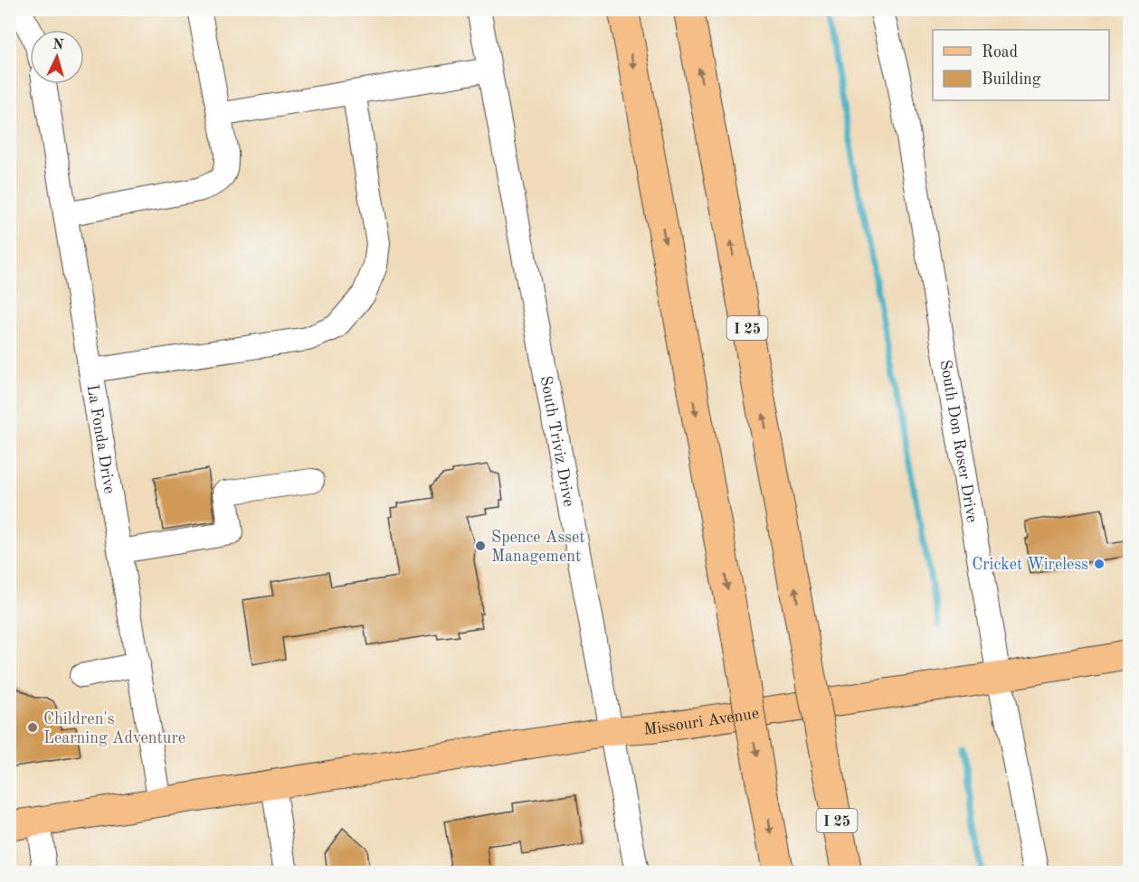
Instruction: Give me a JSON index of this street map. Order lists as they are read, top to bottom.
{
  "streets": {
    "highway": ["I 25"],
    "main road": ["Missouri Avenue"],
    "street": ["La Fonda Drive", "South Triviz Drive", "South Don Roser Drive"]
  },
  "crossings": [
    ["La Fonda Drive", "Missouri Avenue"],
    ["South Triviz Drive", "Missouri Avenue"],
    ["South Don Roser Drive", "Missouri Avenue"]
  ],
  "places": ["Spence Asset Management", "Cricket Wireless", "Children's Learning Adventure"],
  "legend": ["Road", "Building"],
  "north": "top"
}
